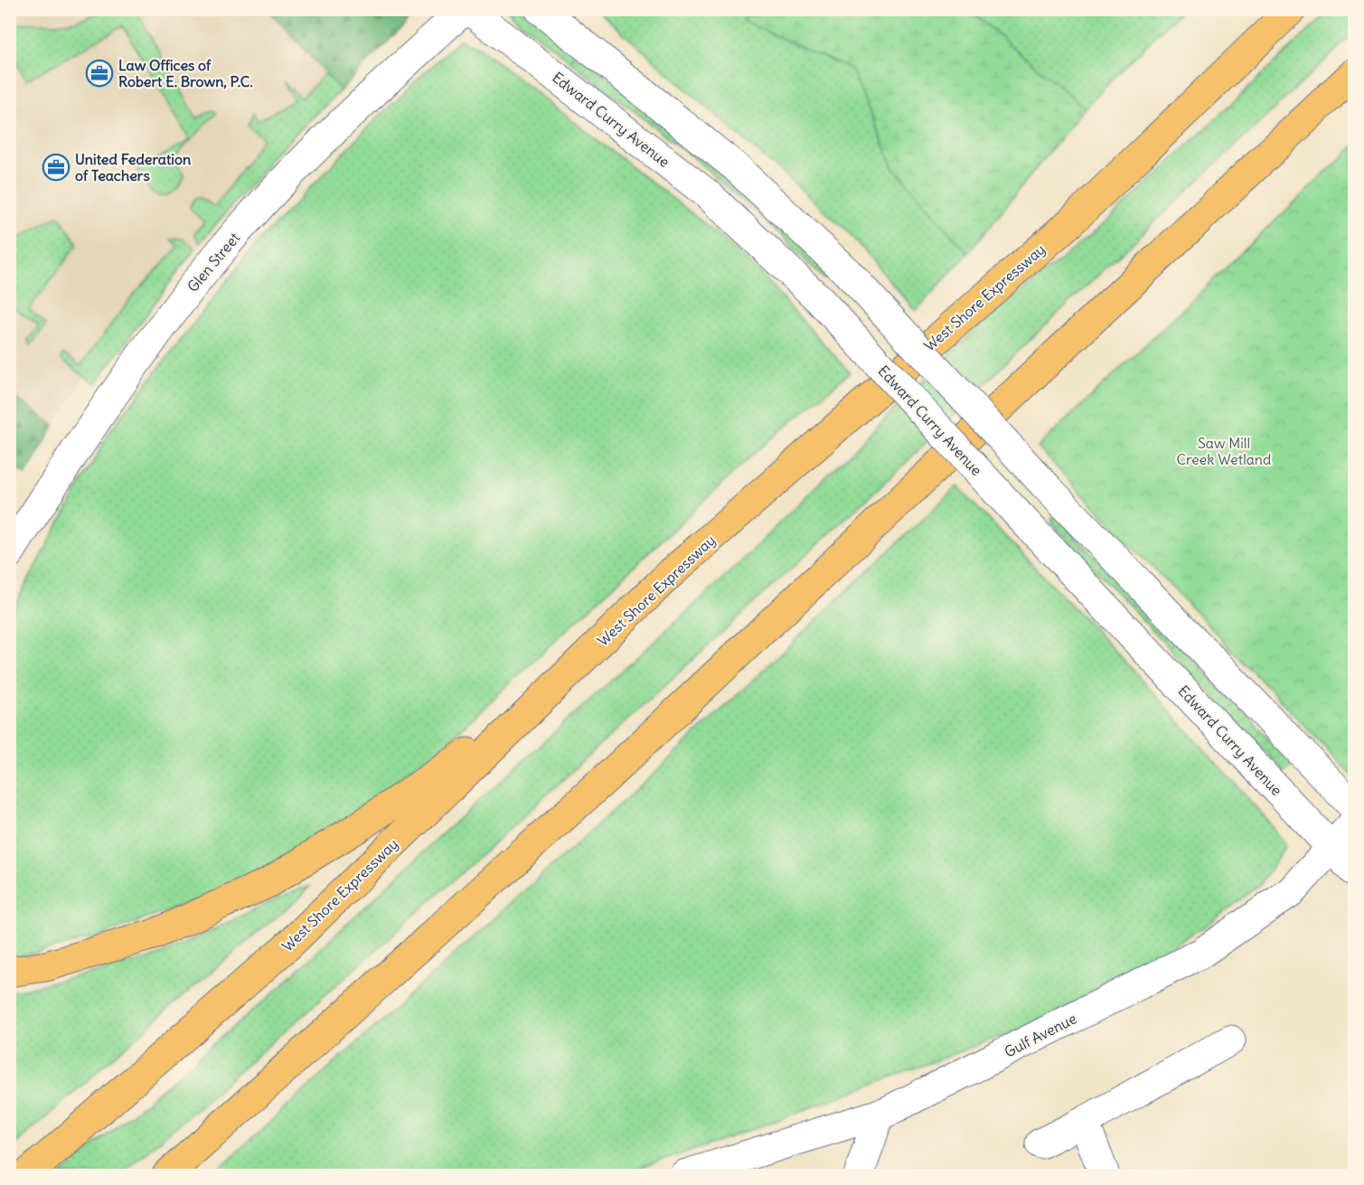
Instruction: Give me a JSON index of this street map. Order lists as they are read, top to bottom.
{
  "streets": {
    "highway": ["West Shore Expressway"],
    "street": ["Edward Curry Avenue", "Glen Street", "Gulf Avenue"]
  },
  "crossings": [
    ["Edward Curry Avenue", "Glen Street"],
    ["Edward Curry Avenue", "Gulf Avenue"]
  ],
  "parks": ["Saw Mill Creek Wetland"],
  "places": {
    "office": ["Law Offices of Robert E. Brown, P.C.", "United Federation of Teachers"]
  }
}
